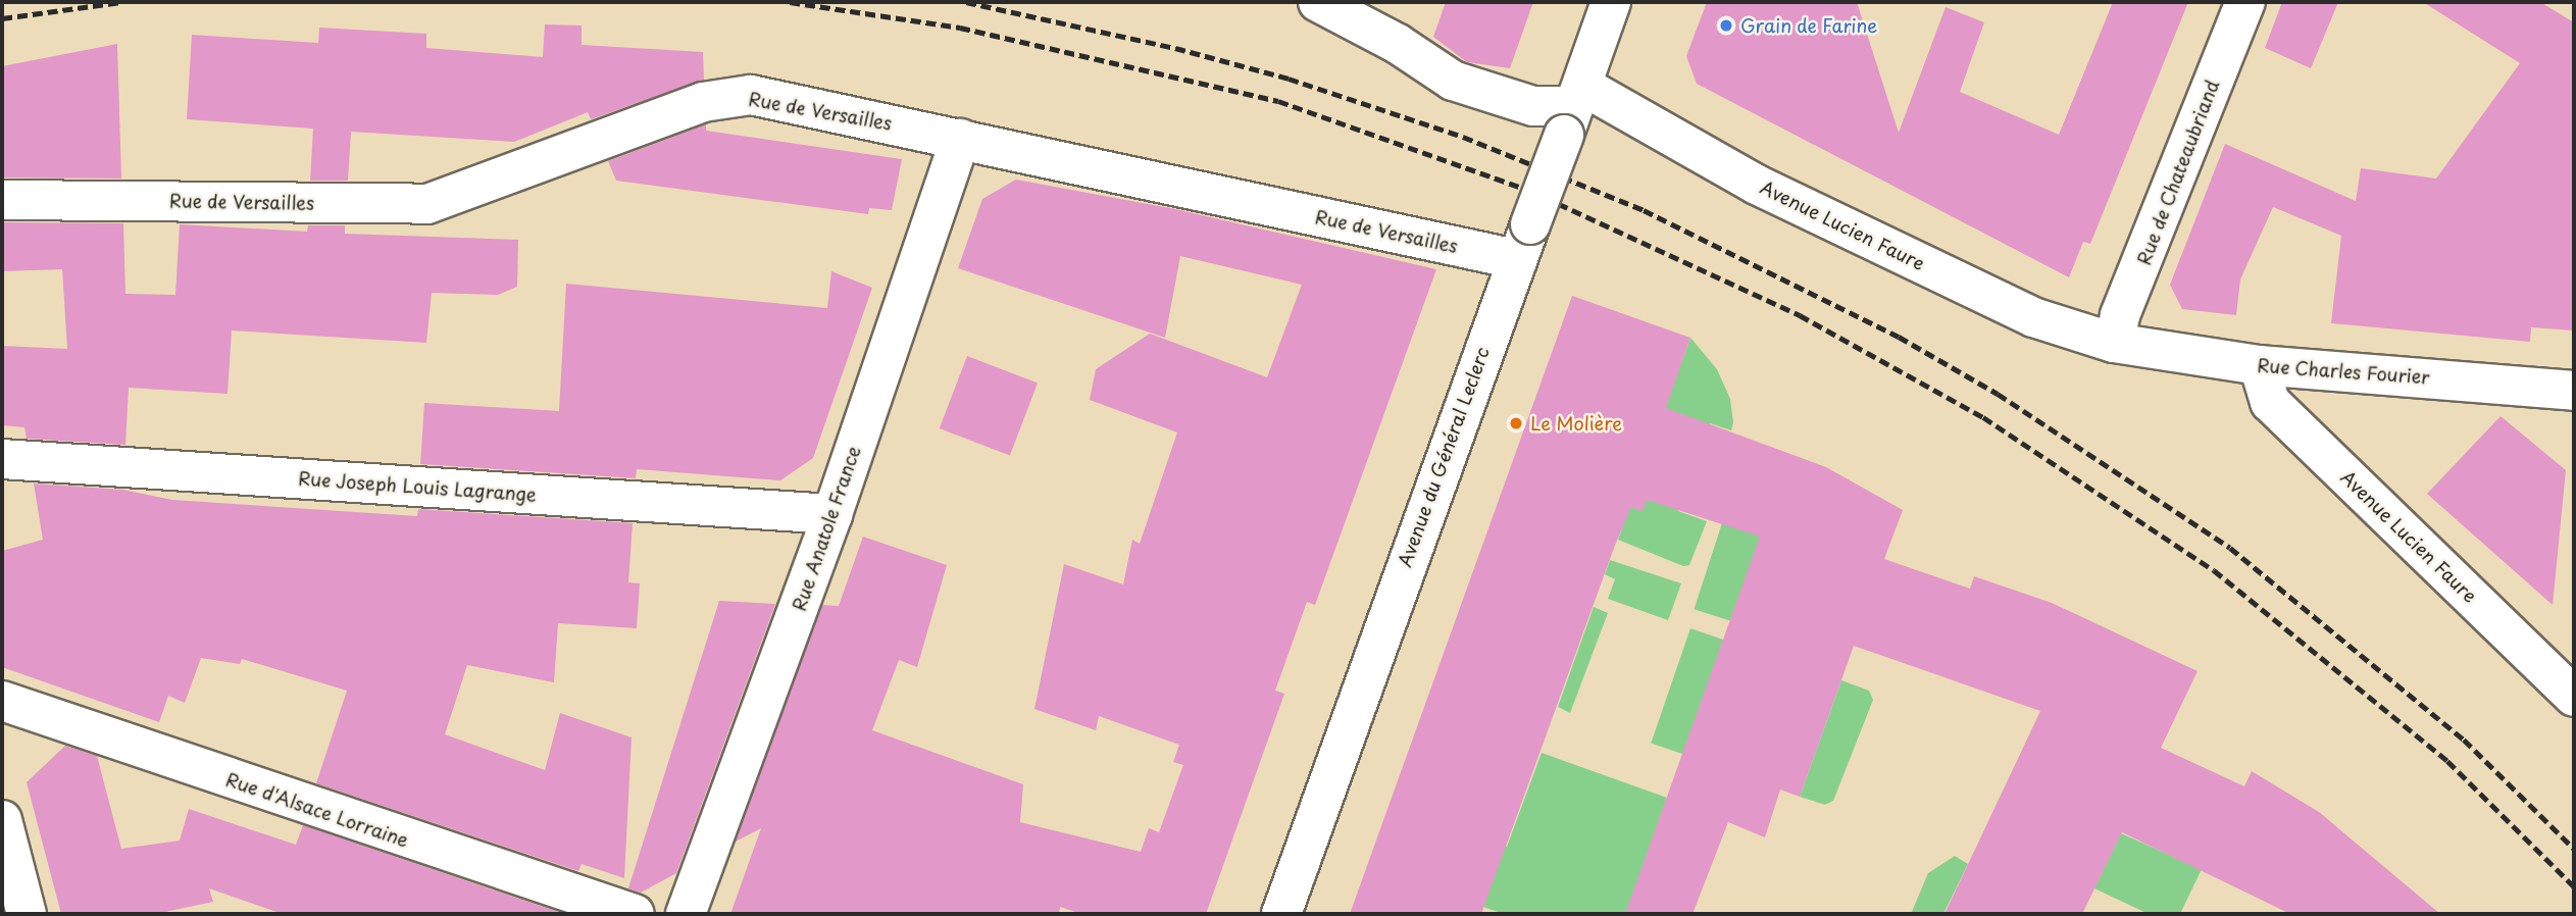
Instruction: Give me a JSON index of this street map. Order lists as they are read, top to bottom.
{
  "streets": {
    "street": [
      "Rue de Versailles",
      "Rue de Chateaubriand",
      "Avenue Lucien Faure",
      "Rue Charles Fourier",
      "Avenue du Général Leclerc",
      "Rue Joseph Louis Lagrange",
      "Rue Anatole France",
      "Rue d'Alsace Lorraine"
    ]
  },
  "crossings": [
    ["Rue de Versailles", "Avenue du Général Leclerc"],
    ["Rue de Versailles", "Rue Anatole France"],
    ["Rue de Chateaubriand", "Avenue Lucien Faure"],
    ["Rue de Chateaubriand", "Rue Charles Fourier"],
    ["Avenue Lucien Faure", "Rue Charles Fourier"],
    ["Avenue Lucien Faure", "Avenue du Général Leclerc"],
    ["Rue Joseph Louis Lagrange", "Rue Anatole France"]
  ],
  "places": ["Grain de Farine", "Le Molière"]
}
